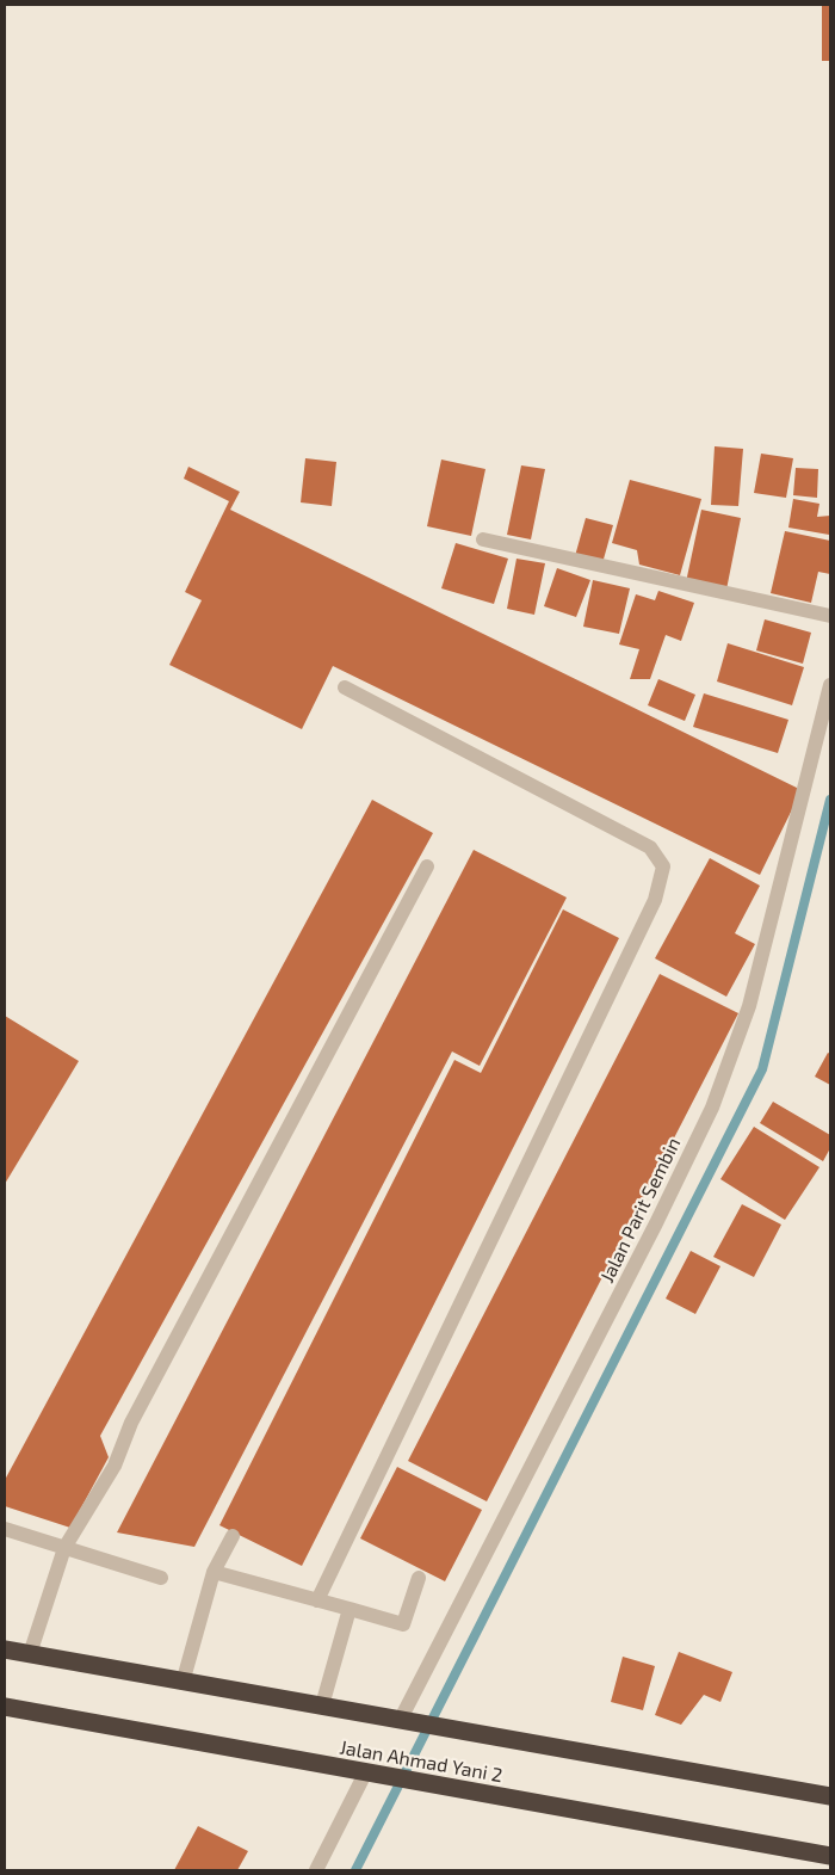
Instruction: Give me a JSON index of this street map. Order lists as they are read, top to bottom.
{
  "streets": {
    "highway": ["Jalan Ahmad Yani 2"],
    "street": ["Jalan Parit Sembin"]
  },
  "crossings": [
    ["Jalan Parit Sembin", "Jalan Ahmad Yani 2"]
  ]
}
